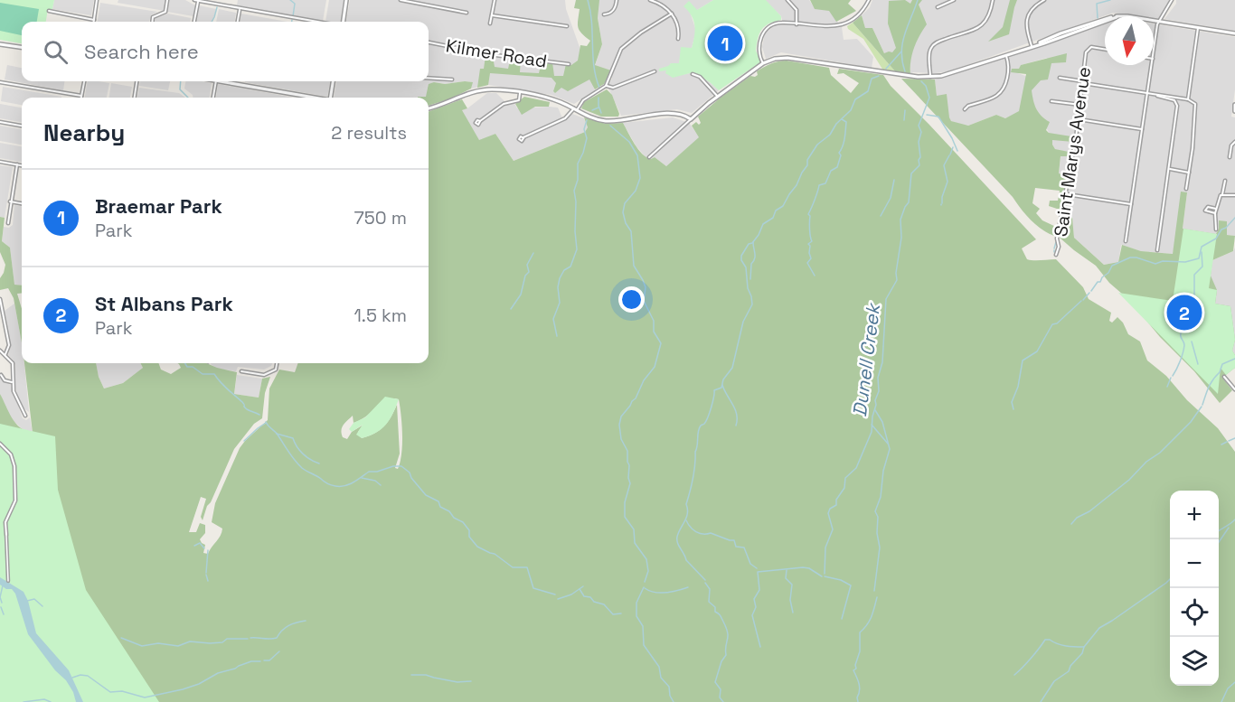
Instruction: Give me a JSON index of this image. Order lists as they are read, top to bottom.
{
  "streets": {
    "street": ["Kilmer Road", "Saint Marys Avenue"]
  },
  "water": ["Dunell Creek"],
  "north": "bottom",
  "page": {
    "search": "Search here",
    "pins": ["1", "2"],
    "heading": ["Nearby", "2 results"],
    "list": [
      {
        "mark": "1",
        "name": "Braemar Park",
        "note": "Park",
        "value": "750 m"
      },
      {
        "mark": "2",
        "name": "St Albans Park",
        "note": "Park",
        "value": "1.5 km"
      }
    ],
    "map_buttons": ["+", "−"]
  }
}
